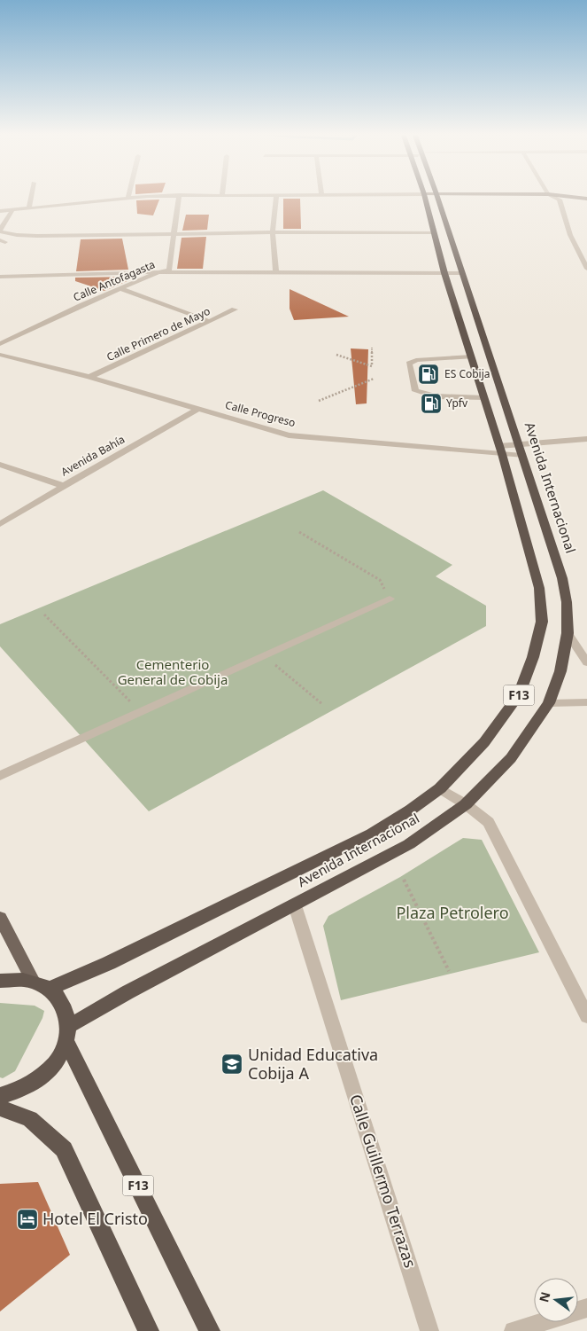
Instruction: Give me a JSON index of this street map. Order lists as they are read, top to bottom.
{
  "streets": {
    "highway": ["Avenida Internacional", "F13"],
    "street": [
      "Calle Antofagasta",
      "Calle Primero de Mayo",
      "Calle Progreso",
      "Avenida Bahía",
      "Calle Guillermo Terrazas"
    ]
  },
  "crossings": [
    ["Calle Primero de Mayo", "Calle Progreso"],
    ["Calle Progreso", "Avenida Bahía"],
    ["Calle Progreso", "Avenida Internacional"],
    ["Avenida Internacional", "F13"],
    ["Avenida Internacional", "Calle Guillermo Terrazas"]
  ],
  "parks": ["Cementerio General de Cobija", "Plaza Petrolero"],
  "places": {
    "fuel station": ["ES Cobija", "Ypfv"],
    "school or university": ["Unidad Educativa Cobija A"],
    "hotel": ["Hotel El Cristo"]
  },
  "north": "left"
}
